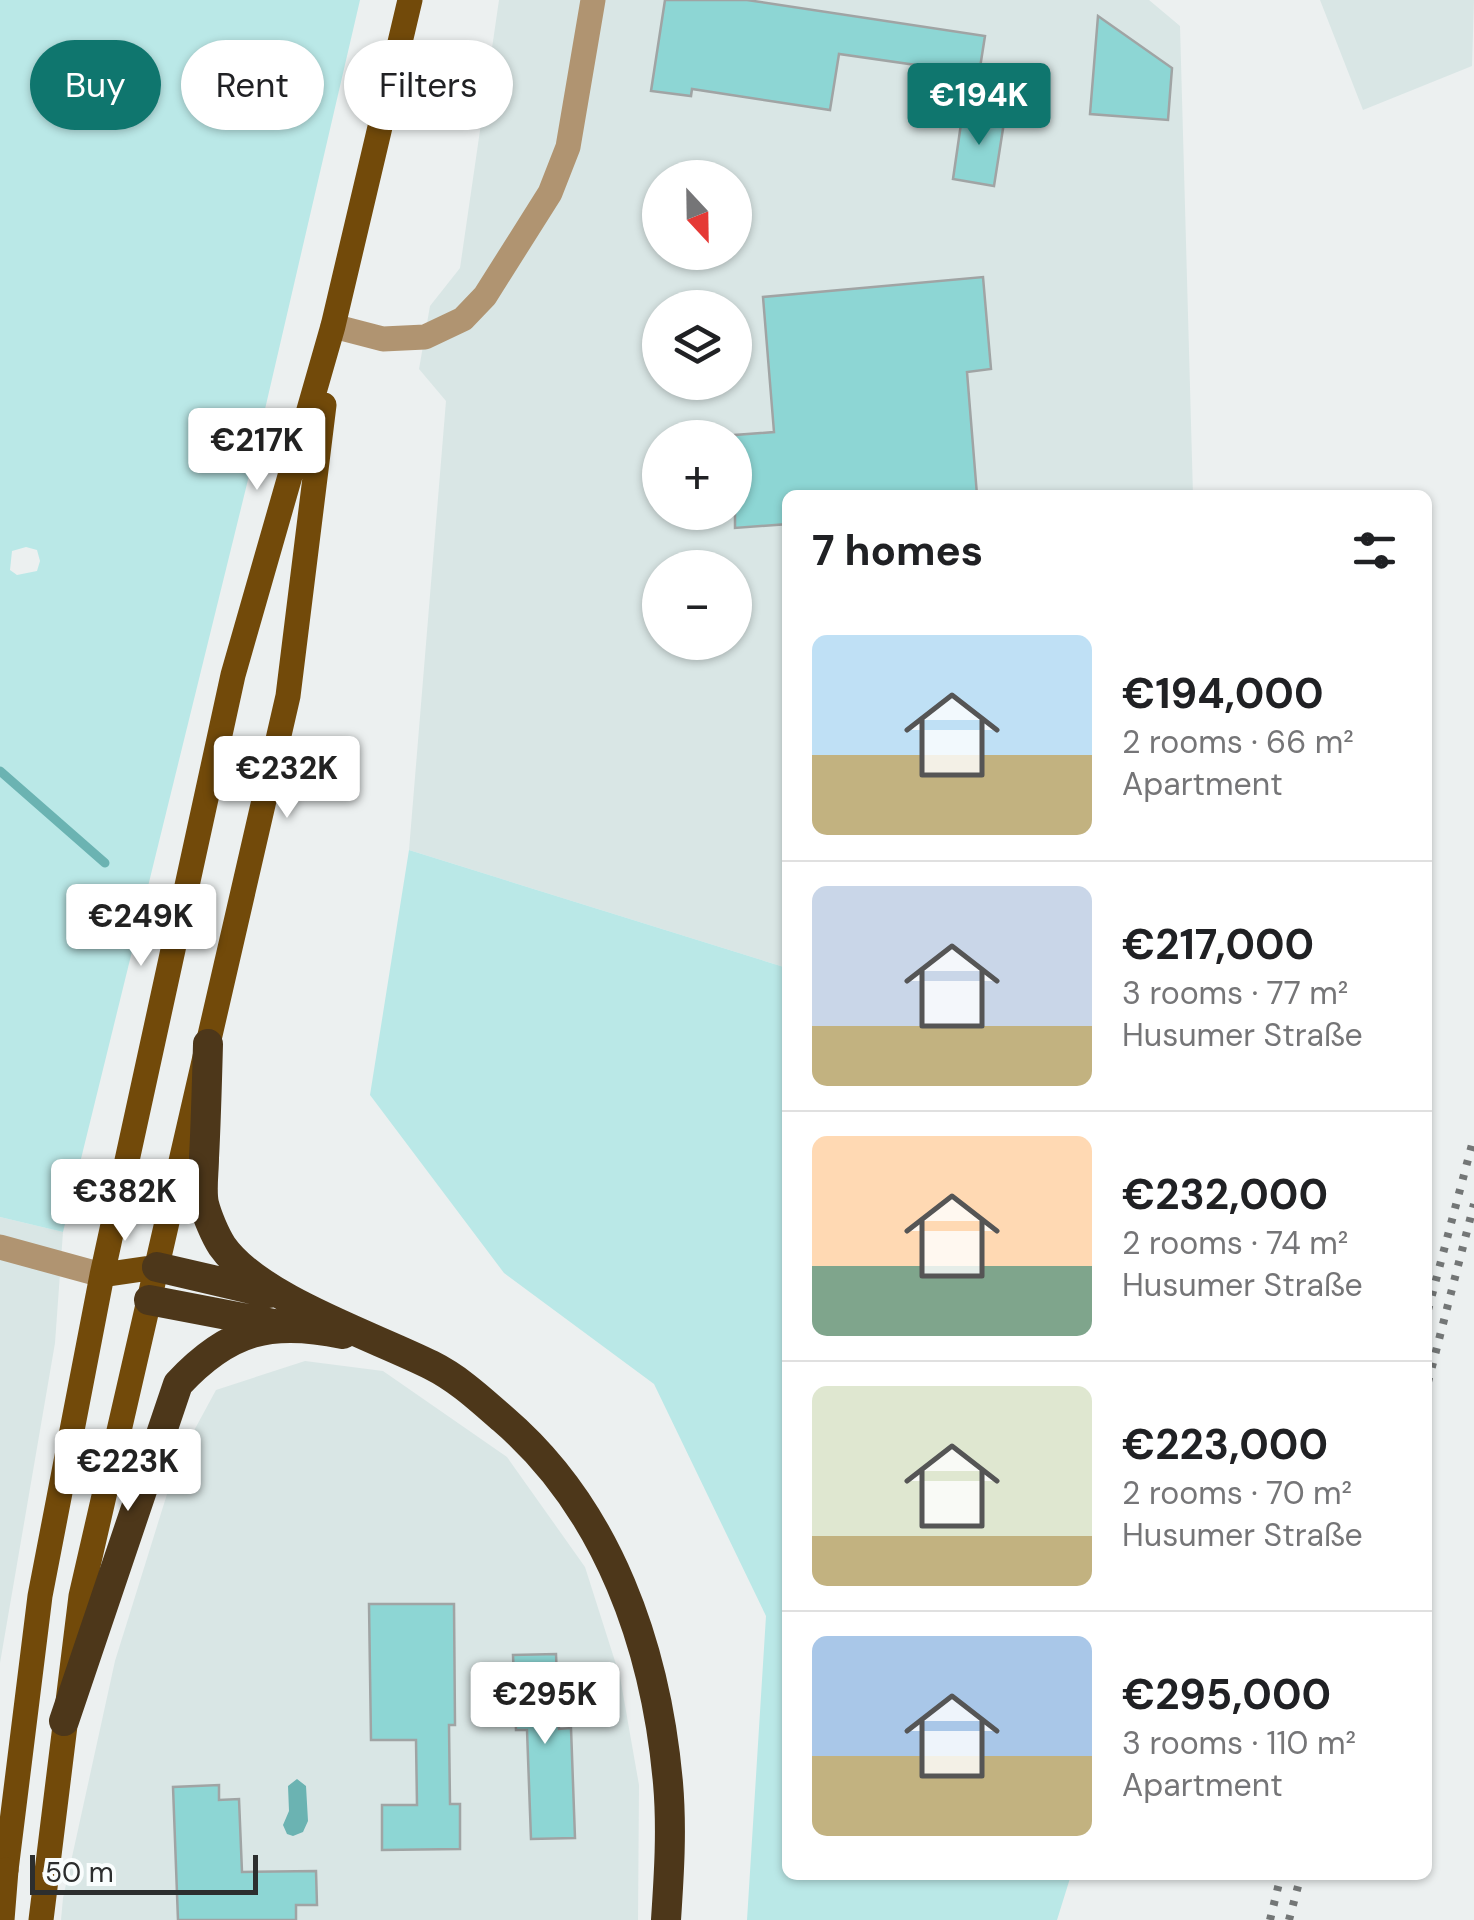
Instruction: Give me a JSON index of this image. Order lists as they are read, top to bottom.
{
  "scale_bar": "50 m",
  "north": "bottom",
  "page": {
    "chip": ["Buy", "Rent", "Filters"],
    "price": [
      "€194K",
      "€217K",
      "€232K",
      "€249K",
      "€382K",
      "€223K",
      "€295K"
    ],
    "map_buttons": ["+", "−"],
    "heading": "7 homes",
    "list": [
      {
        "name": "€194,000",
        "note": "2 rooms · 66 m² · Apartment"
      },
      {
        "name": "€217,000",
        "note": "3 rooms · 77 m² · Husumer Straße"
      },
      {
        "name": "€232,000",
        "note": "2 rooms · 74 m² · Husumer Straße"
      },
      {
        "name": "€223,000",
        "note": "2 rooms · 70 m² · Husumer Straße"
      },
      {
        "name": "€295,000",
        "note": "3 rooms · 110 m² · Apartment"
      }
    ],
    "scale": "50 m"
  }
}
